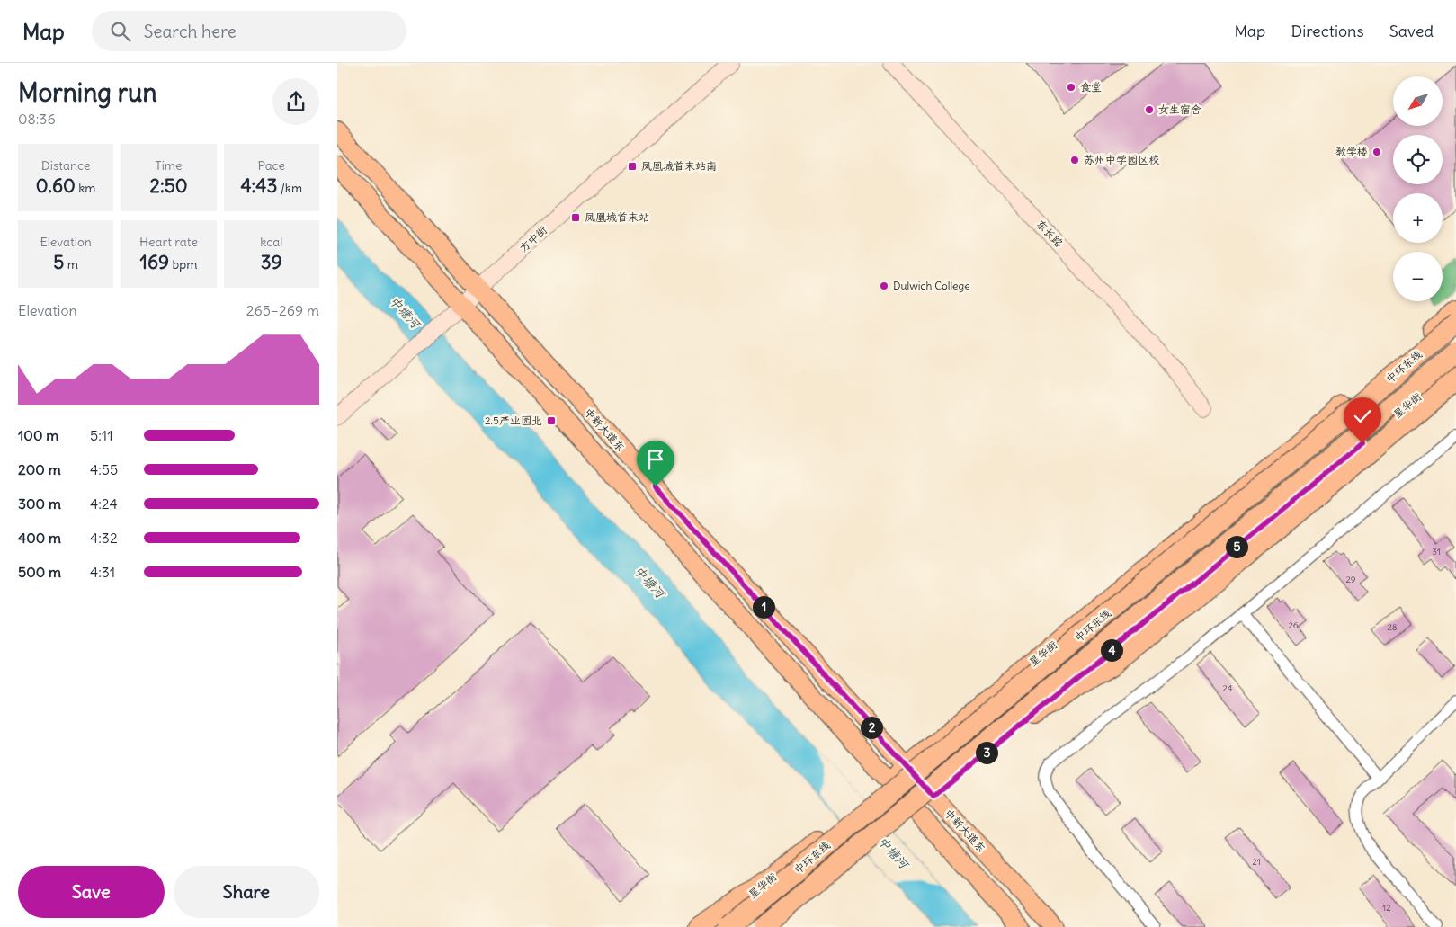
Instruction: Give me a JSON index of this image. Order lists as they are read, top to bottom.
{
  "streets": {
    "highway": ["中环东线"],
    "main road": ["星华街", "中新大道东"],
    "street": ["东长路", "方中街"]
  },
  "crossings": [
    ["方中街", "中新大道东"],
    ["星华街", "中新大道东"]
  ],
  "water": ["中塘河"],
  "places": {
    "other": [
      "食堂",
      "女生宿舍",
      "教学楼",
      "苏州中学园区校",
      "Dulwich College"
    ],
    "transit": ["凤凰城首末站南", "凤凰城首末站", "2.5产业园北"]
  },
  "house_numbers": [
    "31",
    "29",
    "26",
    "28",
    "24",
    "21",
    "12"
  ],
  "north": "bottom left",
  "page": {
    "header": "Map",
    "search": "Search here",
    "nav": ["Map", "Directions", "Saved"],
    "heading": ["Morning run", "08:36"],
    "map_buttons": ["+", "−"],
    "stats": [
      ["Distance", "0.60 km"],
      ["Time", "2:50"],
      ["Pace", "4:43 /km"],
      ["Elevation", "5 m"],
      ["Heart rate", "169 bpm"],
      ["kcal", "39"]
    ],
    "chart": ["Elevation", "265–269 m"],
    "list": [
      {
        "name": "100 m",
        "note": "5:11"
      },
      {
        "name": "200 m",
        "note": "4:55"
      },
      {
        "name": "300 m",
        "note": "4:24"
      },
      {
        "name": "400 m",
        "note": "4:32"
      },
      {
        "name": "500 m",
        "note": "4:31"
      }
    ],
    "pins": [
      "5",
      "1",
      "4",
      "2",
      "3"
    ],
    "buttons": ["Save", "Share"]
  }
}
